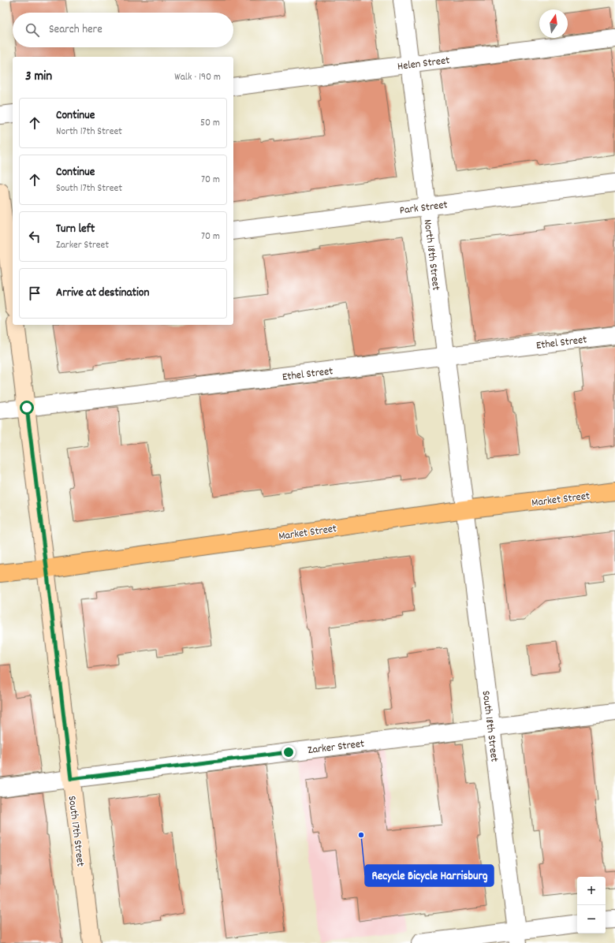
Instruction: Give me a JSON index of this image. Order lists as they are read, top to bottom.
{
  "streets": {
    "main road": ["Market Street", "South 17th Street"],
    "street": [
      "Helen Street",
      "Park Street",
      "North 18th Street",
      "Ethel Street",
      "South 18th Street",
      "Zarker Street"
    ]
  },
  "crossings": [
    ["Helen Street", "North 18th Street"],
    ["Park Street", "North 18th Street"],
    ["North 18th Street", "Ethel Street"],
    ["North 18th Street", "Market Street"],
    ["North 18th Street", "South 18th Street"],
    ["Ethel Street", "South 17th Street"],
    ["Market Street", "South 18th Street"],
    ["Market Street", "South 17th Street"],
    ["South 18th Street", "Zarker Street"],
    ["Zarker Street", "South 17th Street"]
  ],
  "places": ["Recycle Bicycle Harrisburg"],
  "north": "top",
  "page": {
    "search": "Search here",
    "heading": ["3 min", "Walk · 190 m"],
    "list": [
      ["Continue", "North 17th Street", "50 m"],
      ["Continue", "South 17th Street", "70 m"],
      ["Turn left", "Zarker Street", "70 m"],
      "Arrive at destination"
    ],
    "map_buttons": ["+", "−"]
  }
}
